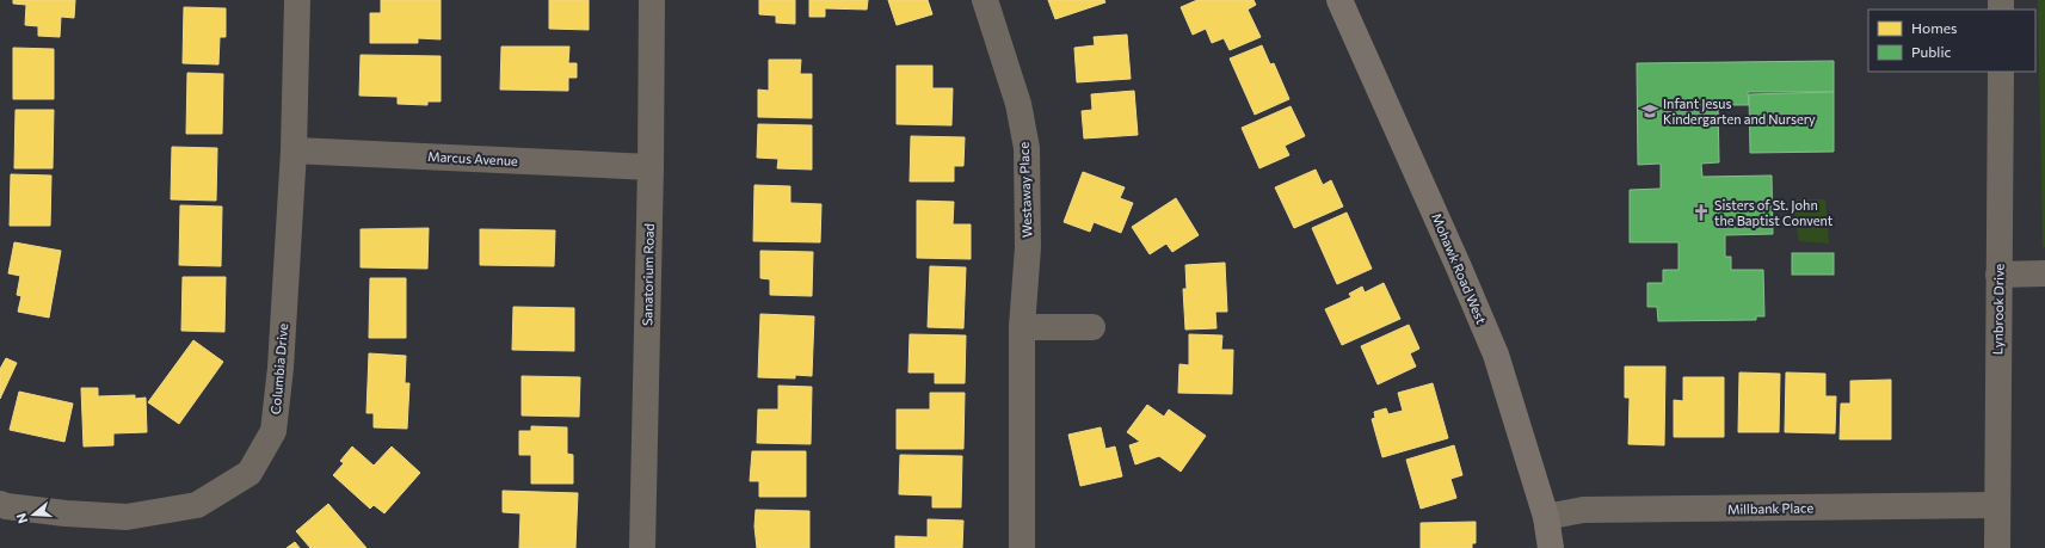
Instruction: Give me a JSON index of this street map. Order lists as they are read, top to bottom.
{
  "streets": {
    "main road": ["Mohawk Road West"],
    "street": [
      "Marcus Avenue",
      "Westaway Place",
      "Sanatorium Road",
      "Lynbrook Drive",
      "Columbia Drive",
      "Millbank Place"
    ]
  },
  "crossings": [
    ["Marcus Avenue", "Sanatorium Road"],
    ["Marcus Avenue", "Columbia Drive"],
    ["Mohawk Road West", "Millbank Place"],
    ["Lynbrook Drive", "Millbank Place"]
  ],
  "places": {
    "school or university": ["Infant Jesus Kindergarten and Nursery"],
    "church": ["Sisters of St. John the Baptist Convent"]
  },
  "legend": ["Homes", "Public"],
  "north": "left"
}
